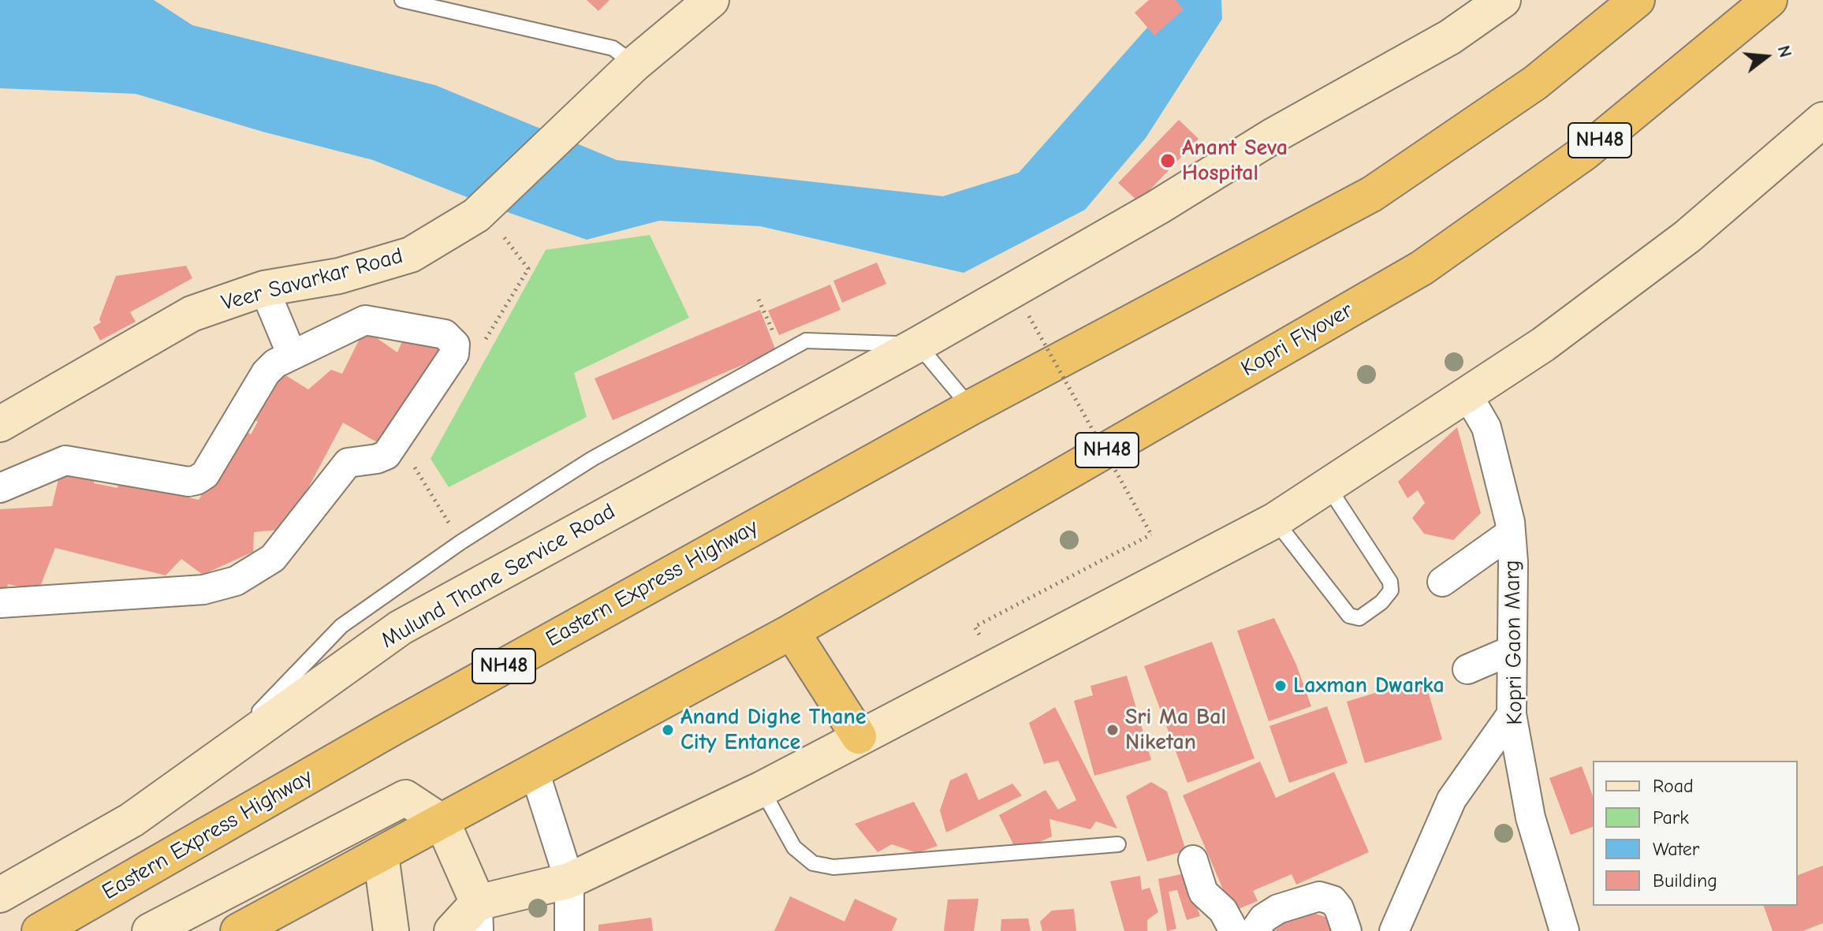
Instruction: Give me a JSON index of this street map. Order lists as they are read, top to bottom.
{
  "streets": {
    "highway": ["NH48", "Kopri Flyover", "Eastern Express Highway"],
    "street": ["Veer Savarkar Road", "Mulund Thane Service Road", "Kopri Gaon Marg"]
  },
  "crossings": [
    ["NH48", "Kopri Flyover"],
    ["NH48", "Eastern Express Highway"]
  ],
  "places": [
    "Anant Seva Hospital",
    "Laxman Dwarka",
    "Anand Dighe Thane City Entance",
    "Sri Ma Bal Niketan"
  ],
  "legend": [
    "Road",
    "Park",
    "Water",
    "Building"
  ],
  "north": "right"
}
